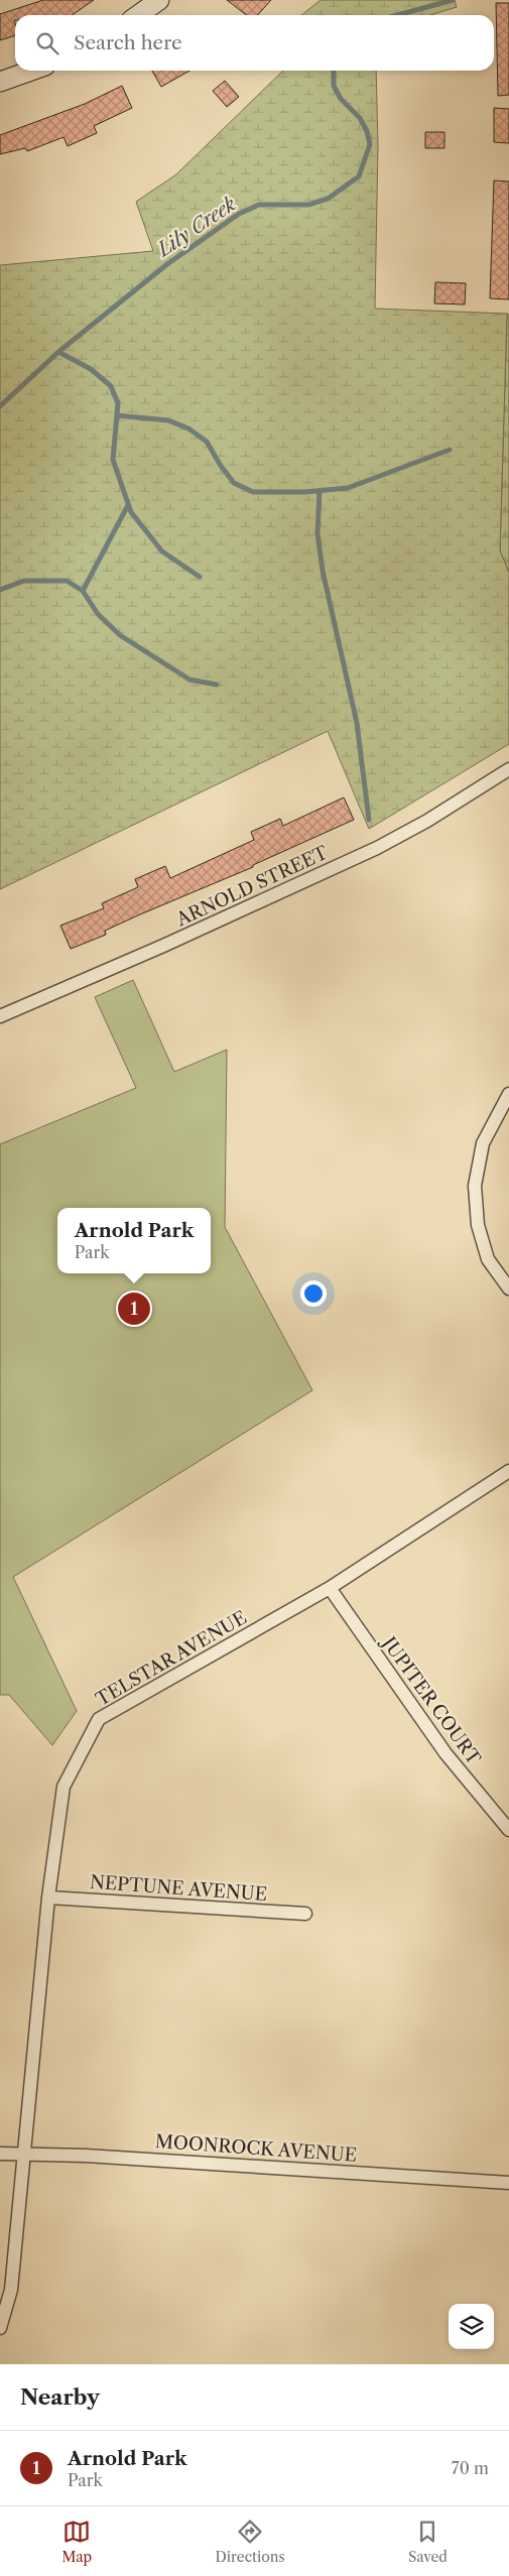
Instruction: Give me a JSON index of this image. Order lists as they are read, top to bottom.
{
  "streets": {
    "street": [
      "ARNOLD STREET",
      "TELSTAR AVENUE",
      "JUPITER COURT",
      "NEPTUNE AVENUE",
      "MOONROCK AVENUE"
    ]
  },
  "crossings": [
    ["TELSTAR AVENUE", "JUPITER COURT"],
    ["TELSTAR AVENUE", "NEPTUNE AVENUE"],
    ["TELSTAR AVENUE", "MOONROCK AVENUE"]
  ],
  "water": ["Lily Creek"],
  "page": {
    "search": "Search here",
    "popup": ["Arnold Park", "Park"],
    "pins": "1",
    "heading": "Nearby",
    "list": [
      {
        "mark": "1",
        "name": "Arnold Park",
        "note": "Park",
        "value": "70 m"
      }
    ],
    "nav": ["Map", "Directions", "Saved"]
  }
}
